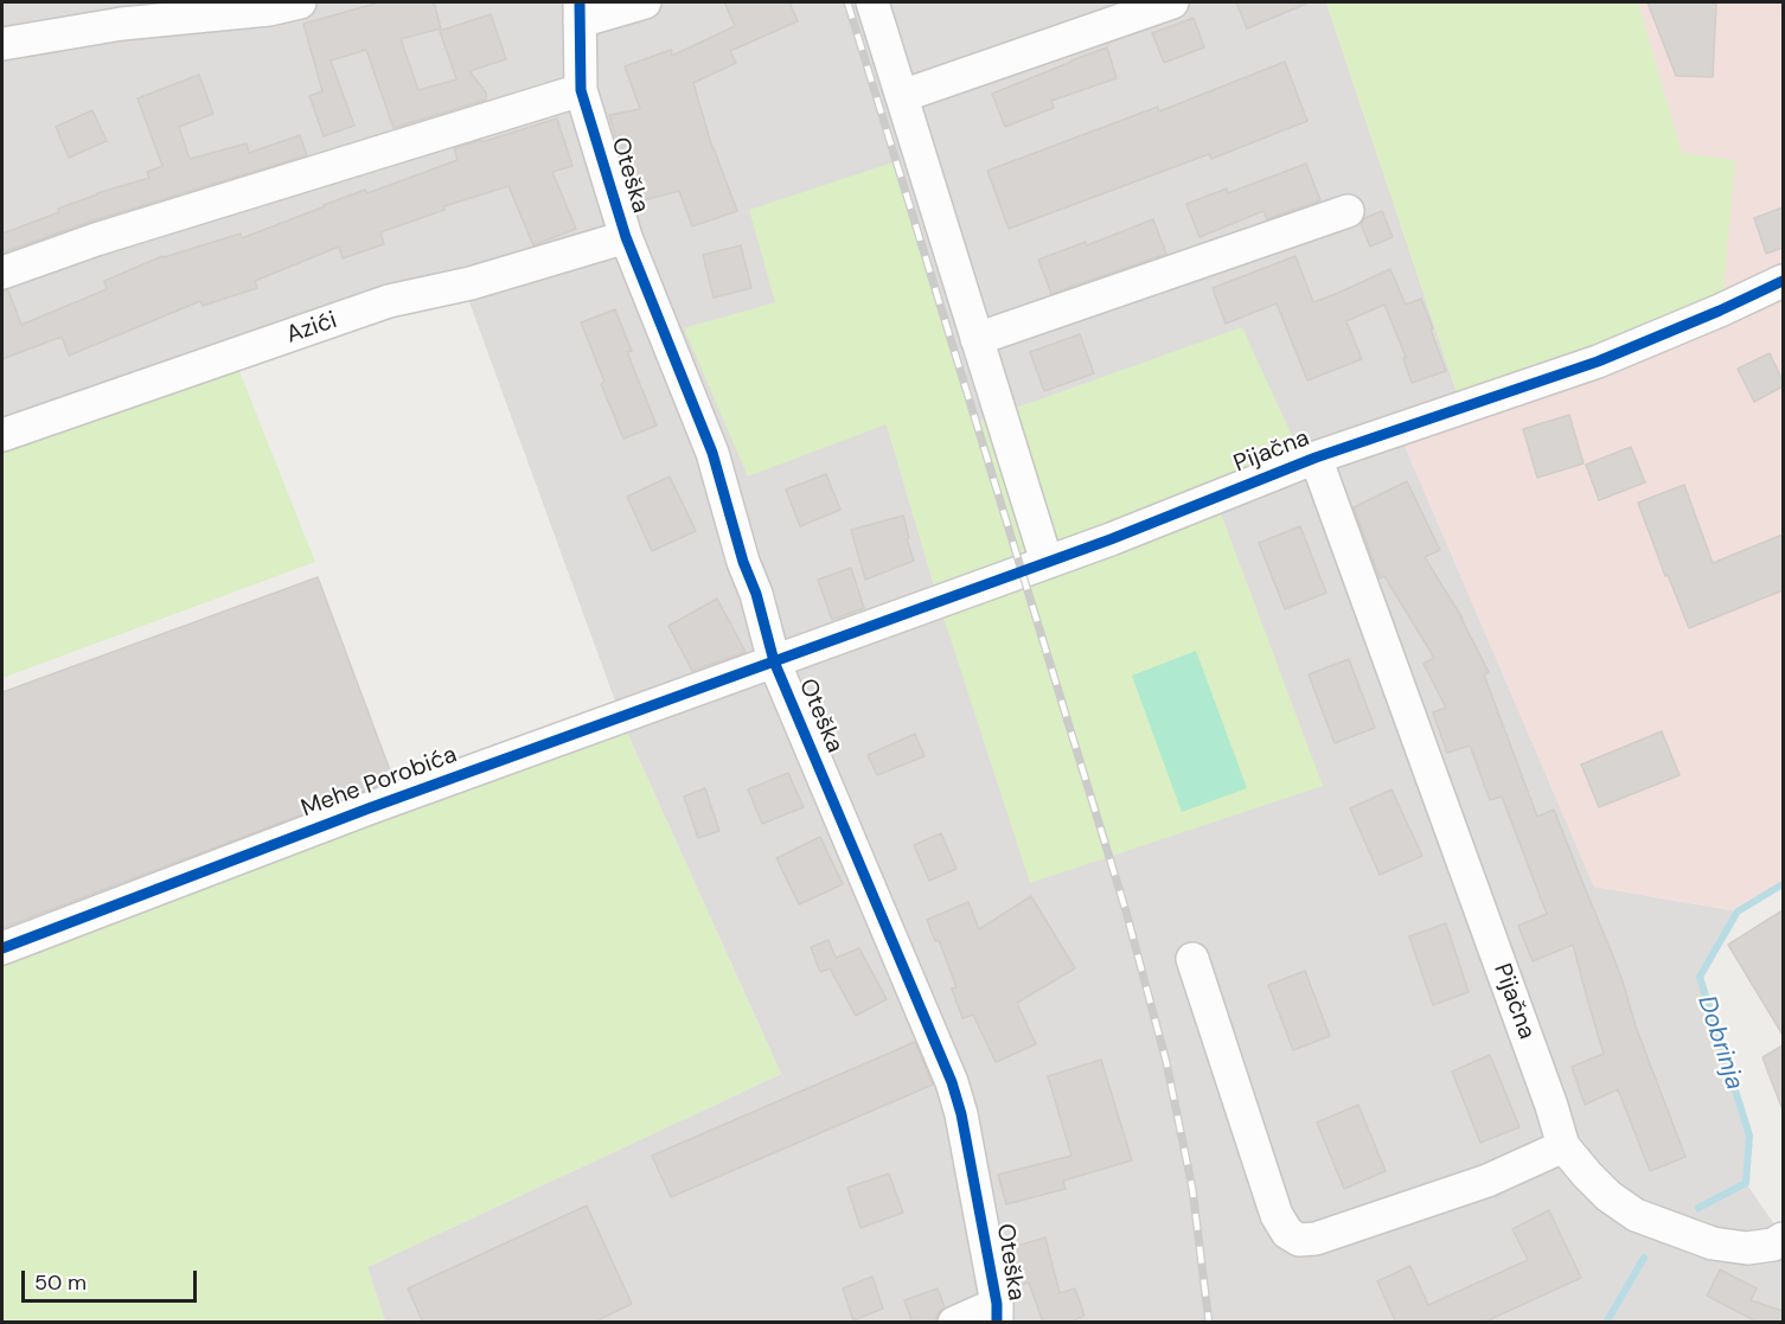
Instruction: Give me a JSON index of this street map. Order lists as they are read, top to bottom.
{
  "streets": {
    "street": [
      "Oteška",
      "Azići",
      "Pijačna",
      "Mehe Porobića"
    ]
  },
  "crossings": [
    ["Oteška", "Azići"],
    ["Oteška", "Pijačna"],
    ["Oteška", "Mehe Porobića"],
    ["Pijačna", "Mehe Porobića"]
  ],
  "water": ["Dobrinja"],
  "scale_bar": "50 m"
}
